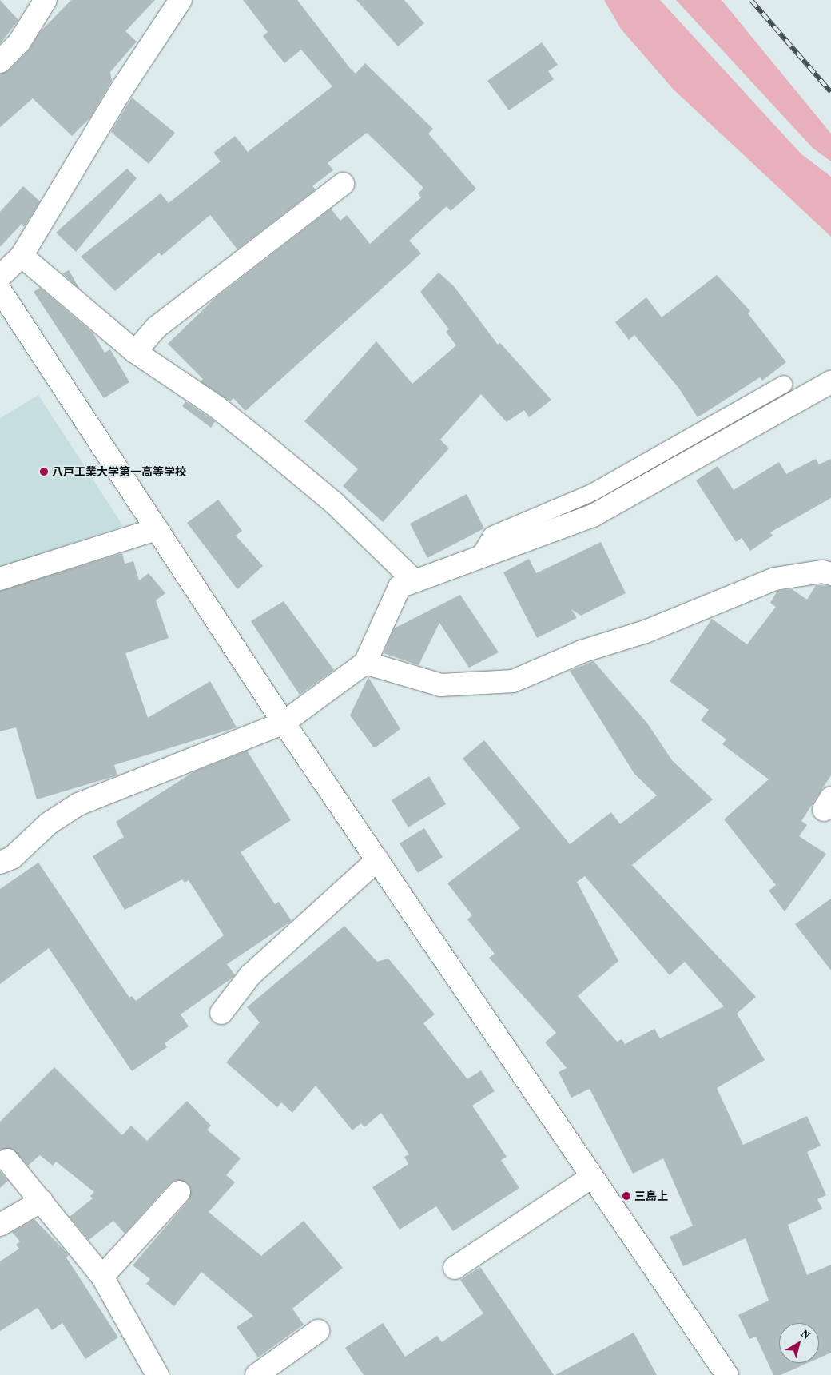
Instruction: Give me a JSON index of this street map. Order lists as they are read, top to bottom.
{
  "places": ["八戸工業大学第一高等学校", "三島上"],
  "north": "top right"
}
